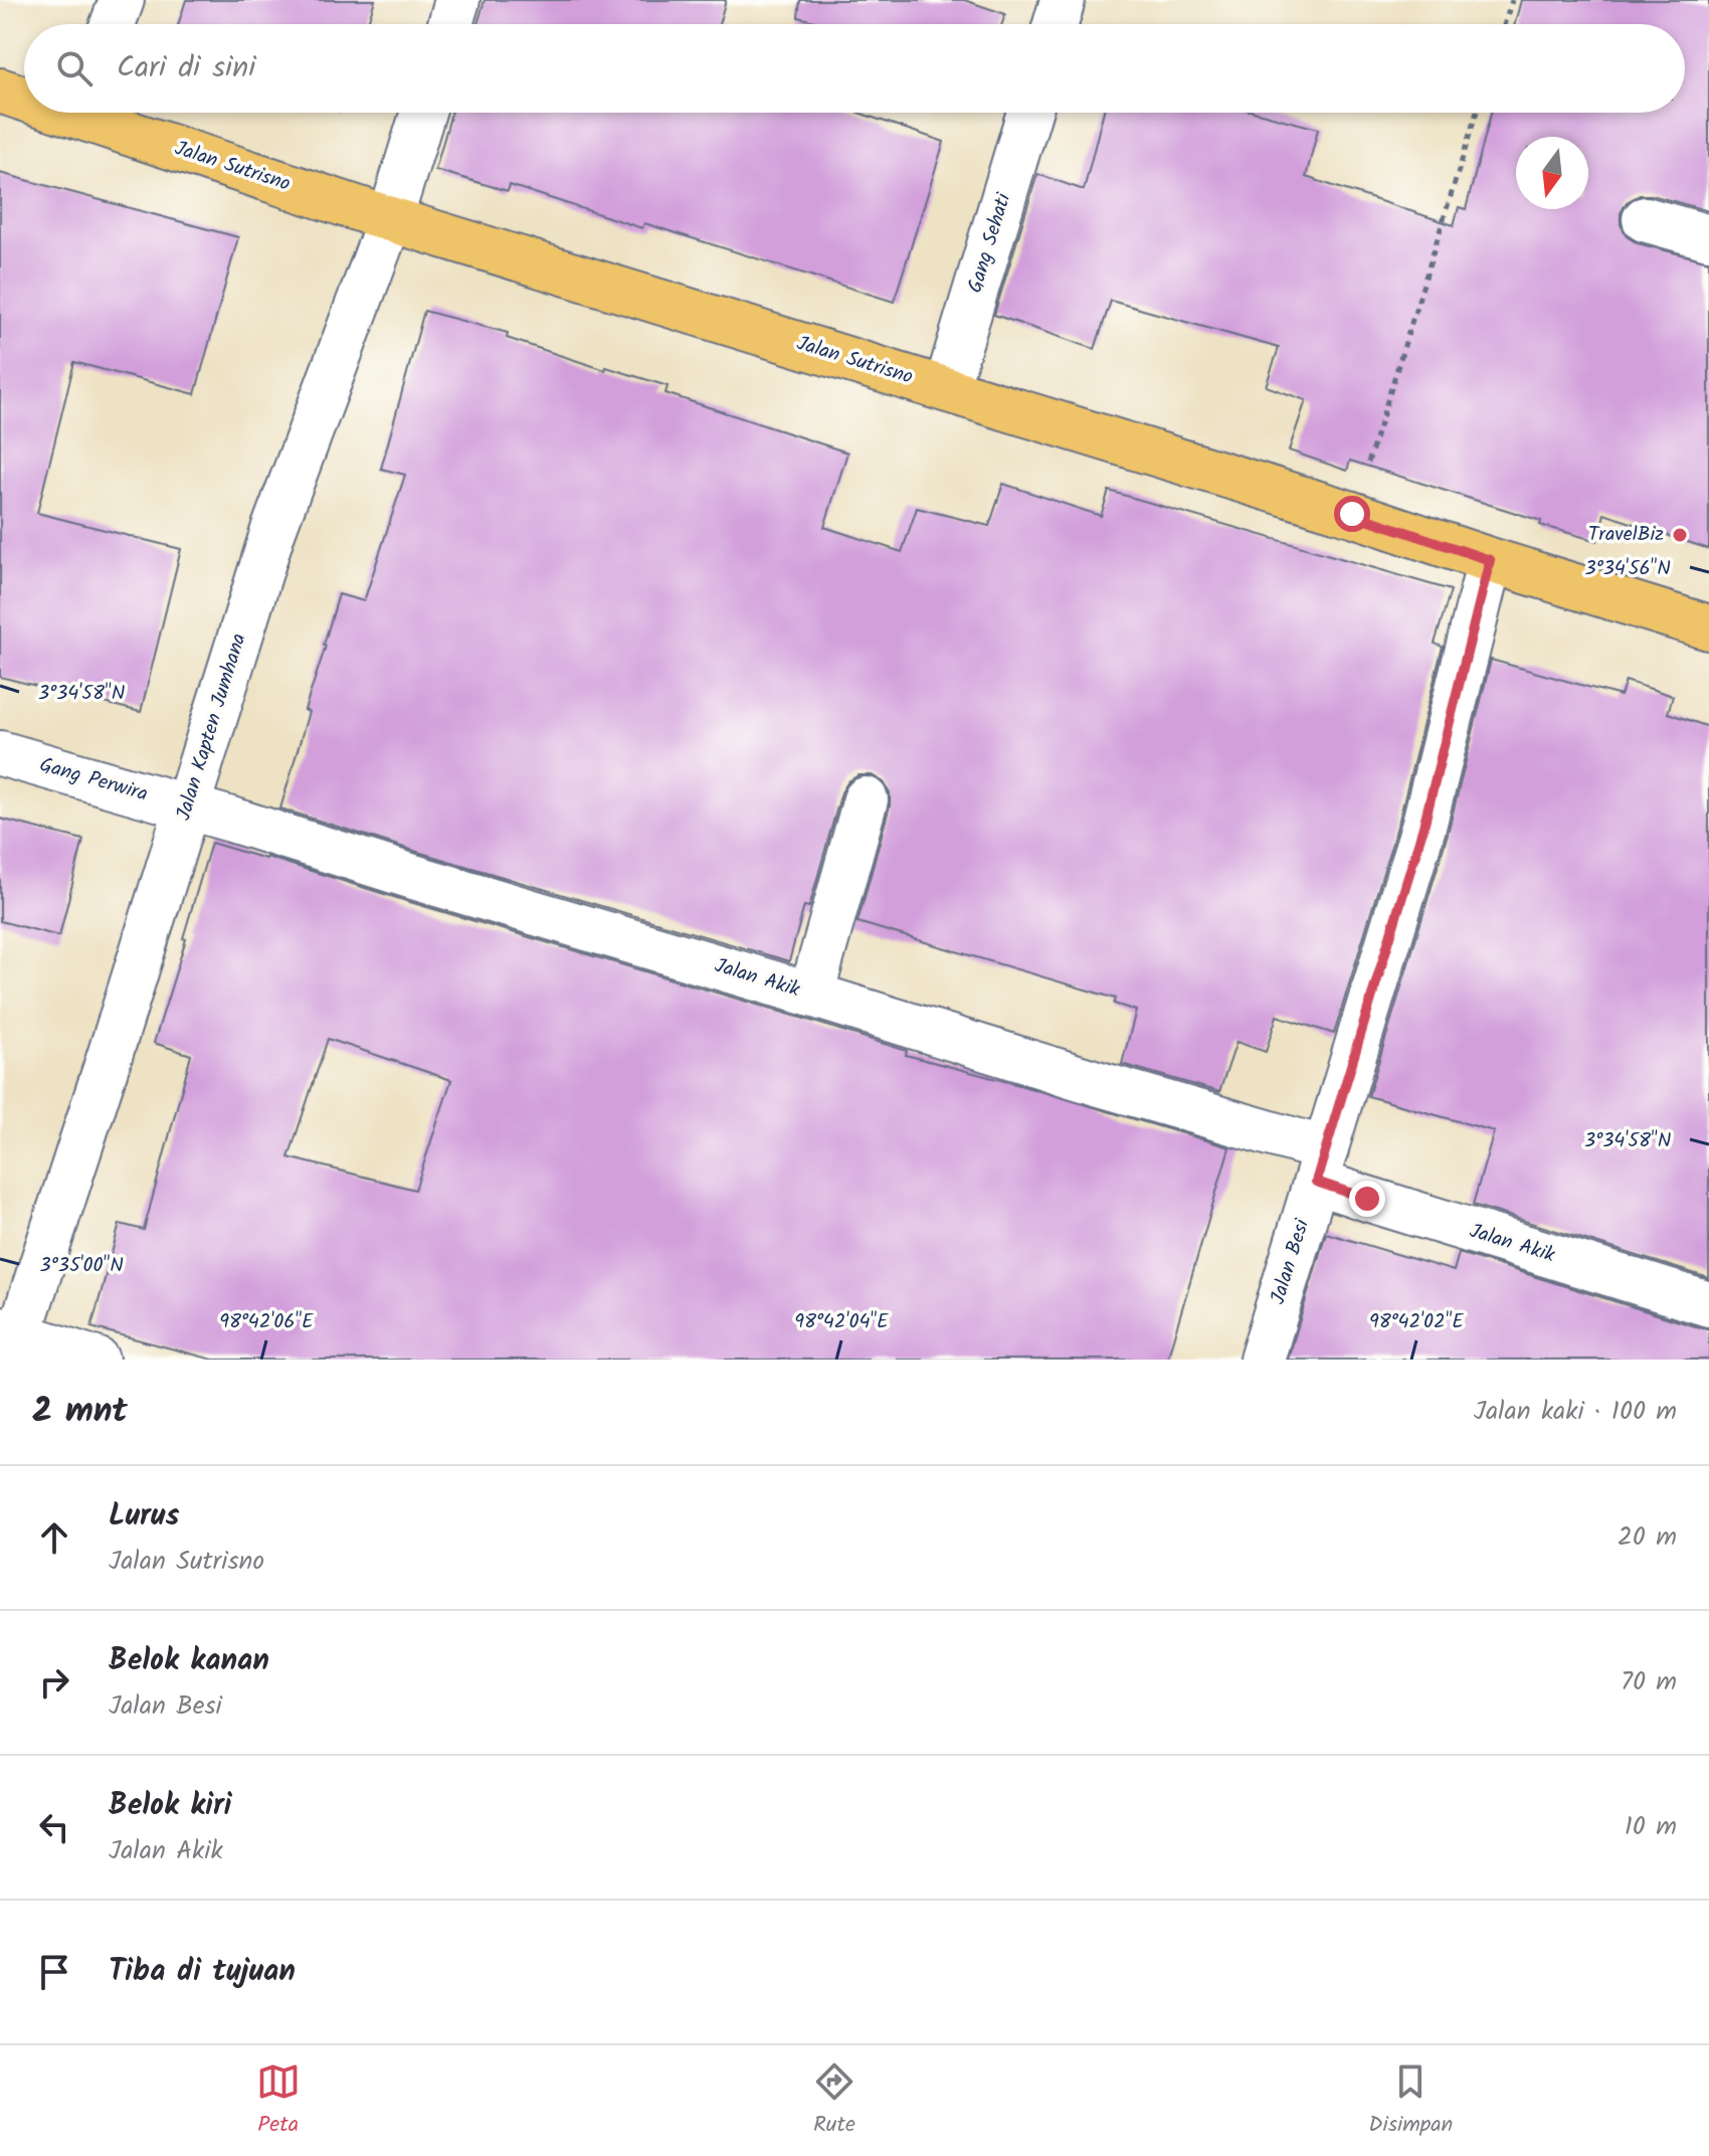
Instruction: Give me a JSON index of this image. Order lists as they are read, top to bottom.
{
  "streets": {
    "main road": ["Jalan Sutrisno"],
    "street": [
      "Gang Sehati",
      "Jalan Kapten Jumhana",
      "Gang Perwira",
      "Jalan Akik",
      "Jalan Besi"
    ]
  },
  "crossings": [
    ["Jalan Sutrisno", "Gang Sehati"],
    ["Jalan Sutrisno", "Jalan Kapten Jumhana"],
    ["Jalan Sutrisno", "Jalan Besi"],
    ["Jalan Kapten Jumhana", "Gang Perwira"],
    ["Jalan Kapten Jumhana", "Jalan Akik"],
    ["Gang Perwira", "Jalan Akik"],
    ["Jalan Akik", "Jalan Besi"]
  ],
  "places": ["TravelBiz"],
  "north": "bottom",
  "page": {
    "search": "Cari di sini",
    "heading": ["2 mnt", "Jalan kaki · 100 m"],
    "list": [
      ["Lurus", "Jalan Sutrisno", "20 m"],
      ["Belok kanan", "Jalan Besi", "70 m"],
      ["Belok kiri", "Jalan Akik", "10 m"],
      "Tiba di tujuan"
    ],
    "nav": ["Peta", "Rute", "Disimpan"]
  },
  "coordinates": [
    "3°34'56\"N",
    "3°34'58\"N",
    "3°35'00\"N",
    "98°42'06\"E",
    "98°42'04\"E",
    "98°42'02\"E"
  ]
}
